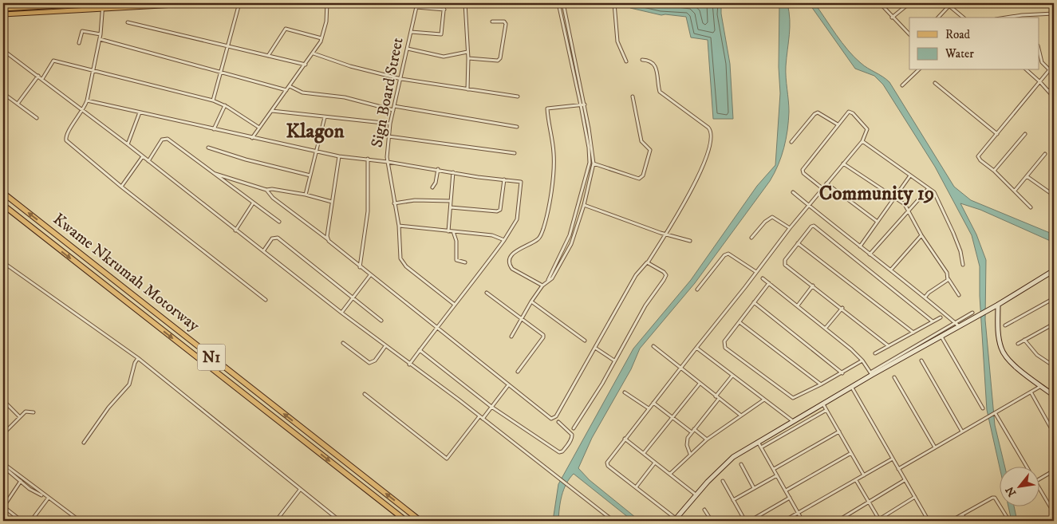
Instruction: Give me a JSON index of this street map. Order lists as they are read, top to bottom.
{
  "streets": {
    "highway": ["Kwame Nkrumah Motorway", "N1"],
    "street": ["Sign Board Street"]
  },
  "districts": ["Klagon", "Community 19"],
  "legend": ["Road", "Water"],
  "north": "bottom left"
}
